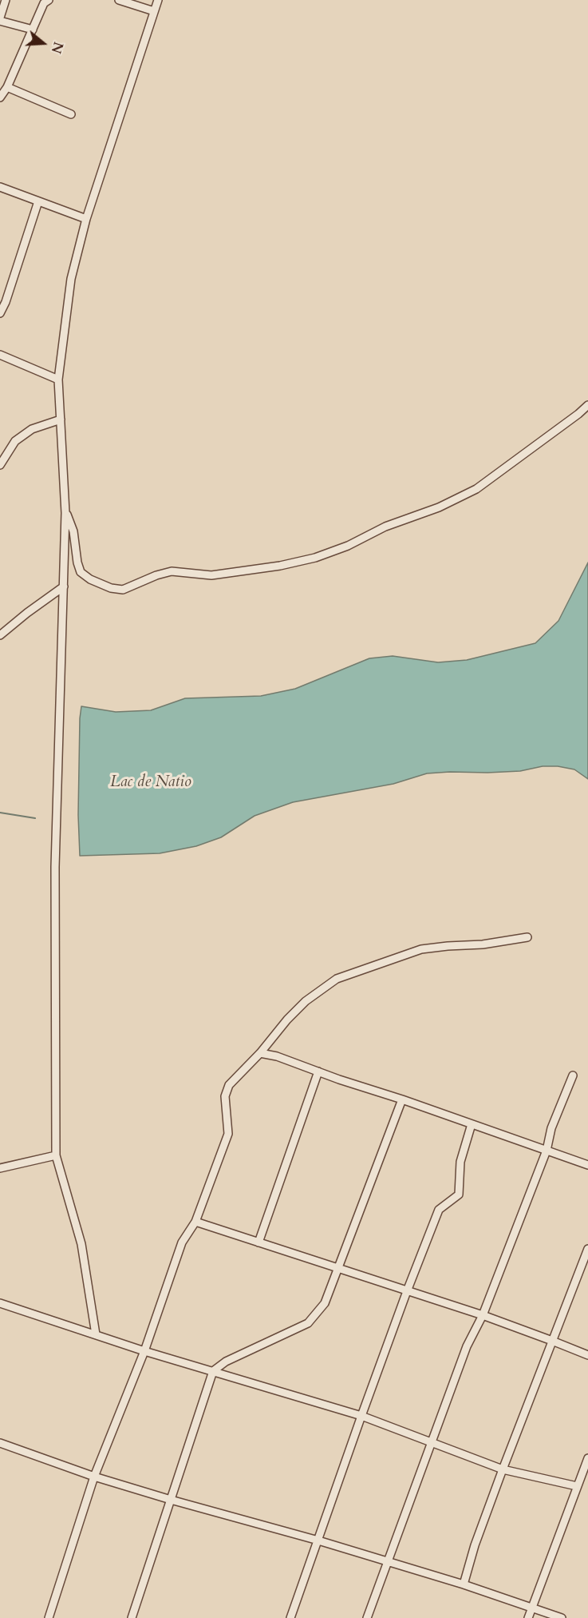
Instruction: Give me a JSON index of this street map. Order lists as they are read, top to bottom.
{
  "water": ["Lac de Natio"],
  "north": "right"
}
